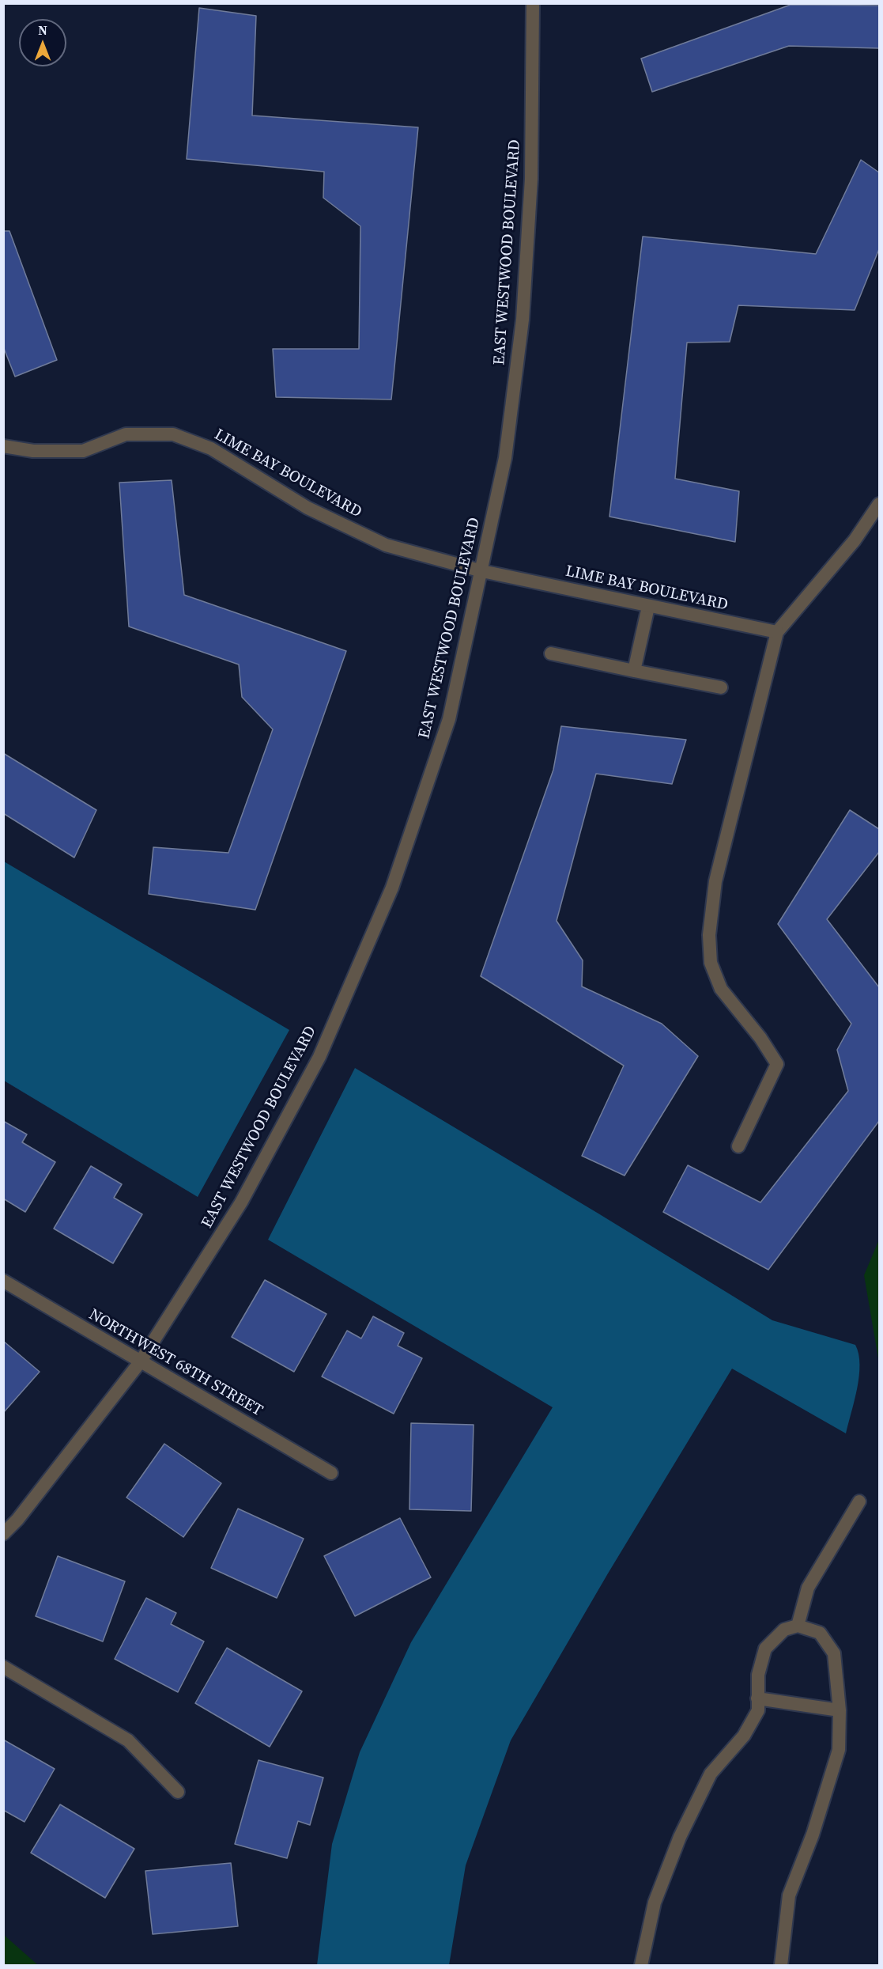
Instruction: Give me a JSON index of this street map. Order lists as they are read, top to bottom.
{
  "streets": {
    "street": ["EAST WESTWOOD BOULEVARD", "LIME BAY BOULEVARD", "NORTHWEST 68TH STREET"]
  },
  "crossings": [
    ["EAST WESTWOOD BOULEVARD", "LIME BAY BOULEVARD"],
    ["EAST WESTWOOD BOULEVARD", "NORTHWEST 68TH STREET"]
  ],
  "north": "top"
}
